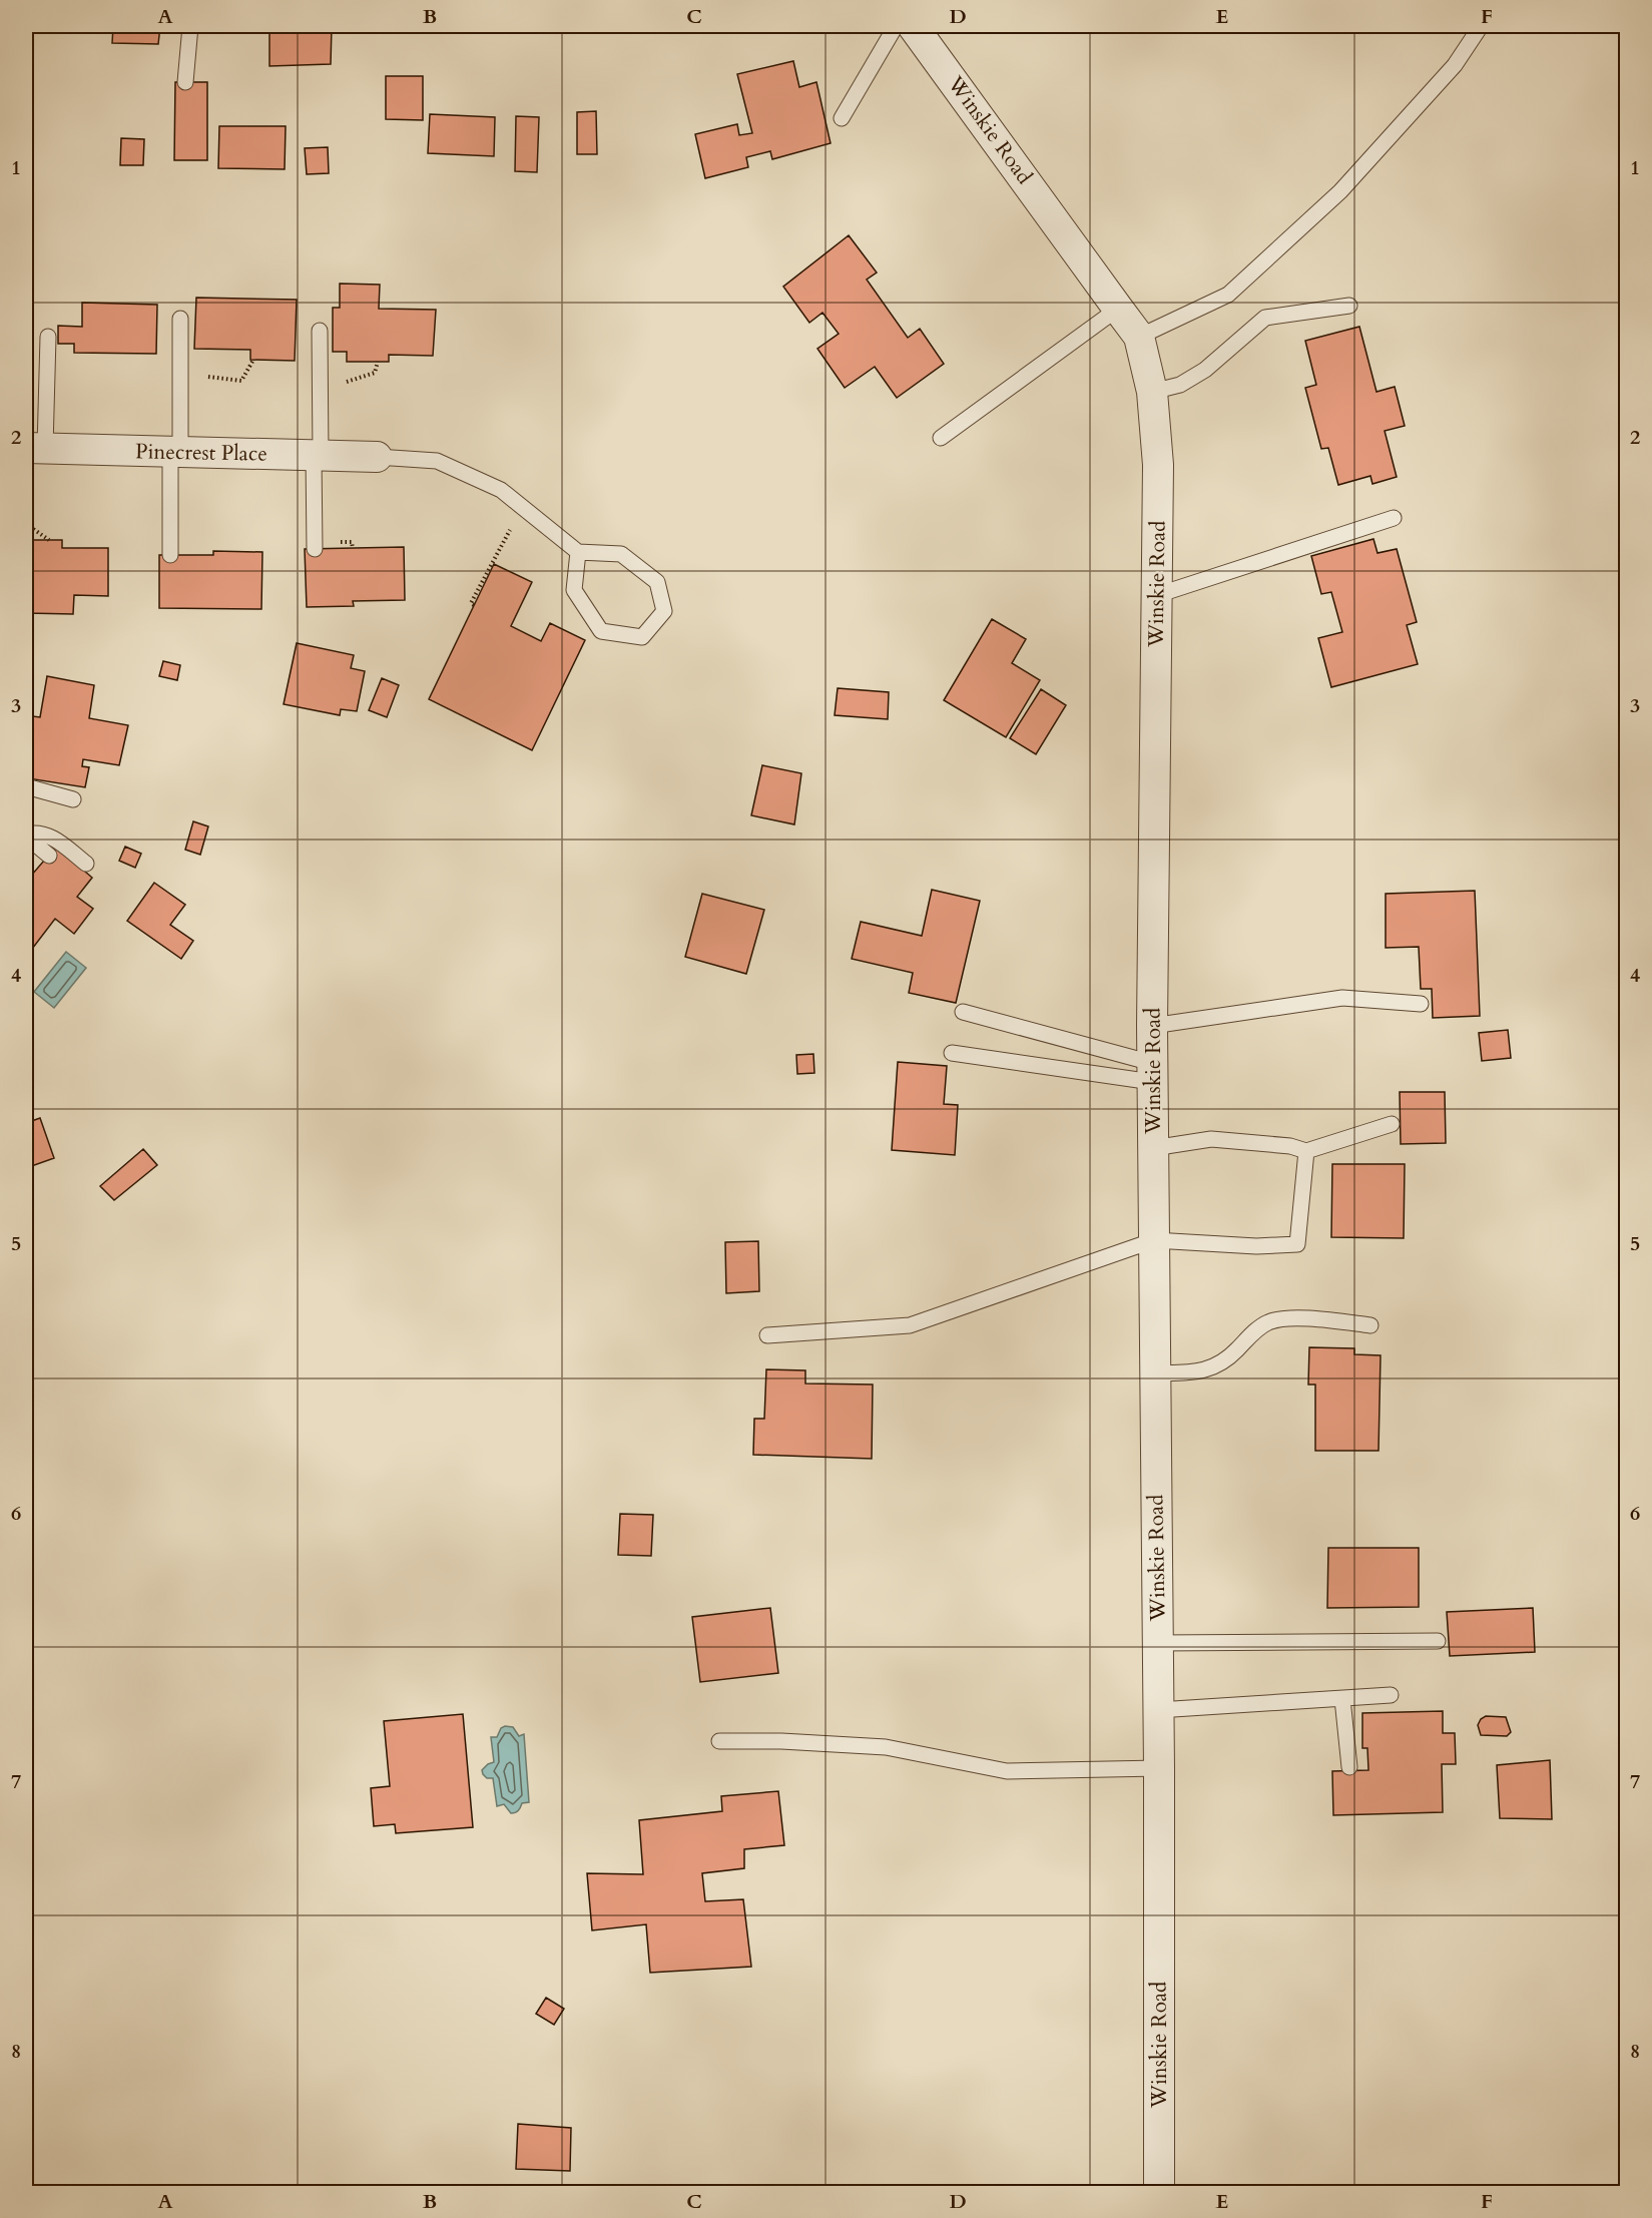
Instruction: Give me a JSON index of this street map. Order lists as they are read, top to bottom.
{
  "streets": {
    "street": ["Winskie Road", "Pinecrest Place"]
  },
  "grid": {
    "columns": [
      "A",
      "B",
      "C",
      "D",
      "E",
      "F"
    ],
    "rows": [
      "1",
      "2",
      "3",
      "4",
      "5",
      "6",
      "7",
      "8"
    ]
  }
}
